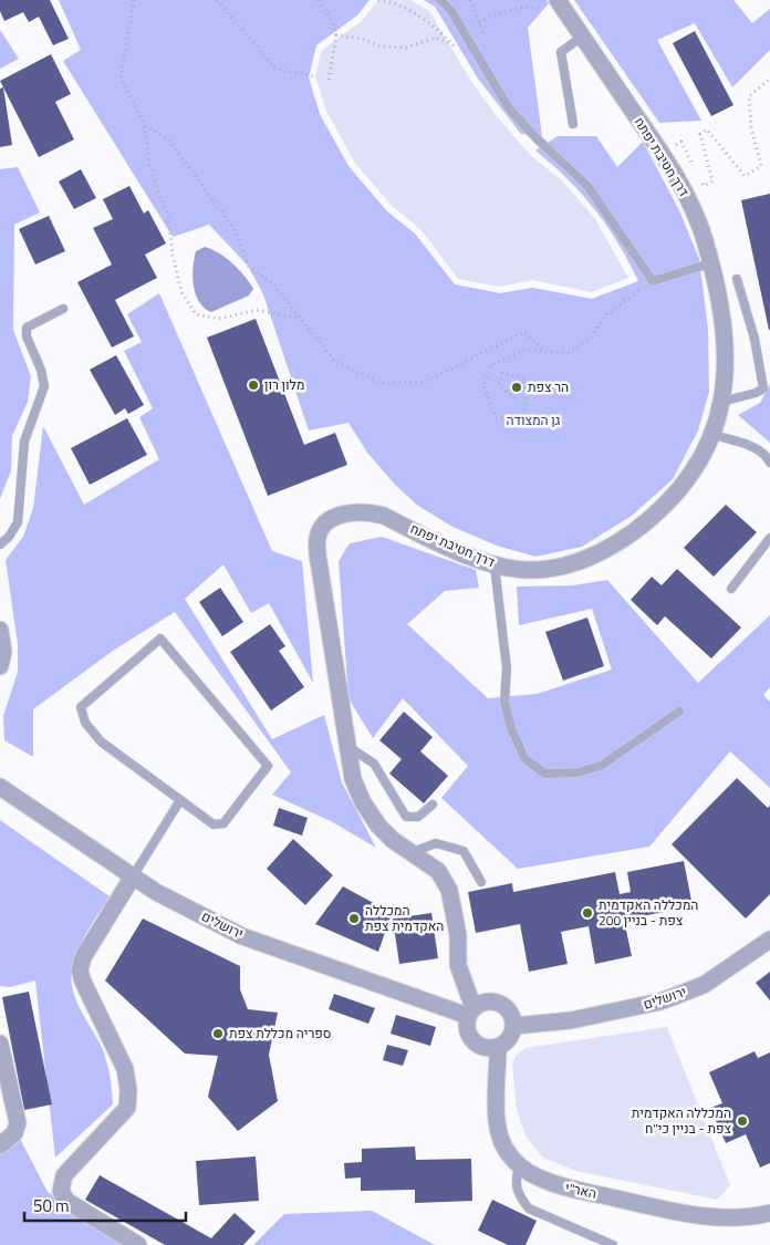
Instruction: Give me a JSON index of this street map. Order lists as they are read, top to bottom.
{
  "streets": {
    "street": ["דרך חטיבת יפתח", "ירושלים", "האר\"י"]
  },
  "crossings": [
    ["דרך חטיבת יפתח", "ירושלים"],
    ["דרך חטיבת יפתח", "האר\"י"],
    ["ירושלים", "האר\"י"]
  ],
  "parks": ["גן המצודה"],
  "places": [
    "מלון רון",
    "הר צפת",
    "המכללה האקדמית צפת - בניין 200",
    "המכללה האקדמית צפת",
    "ספריה מכללת צפת",
    "המכללה האקדמית צפת - בניין כי\"ח"
  ],
  "scale_bar": "50 m"
}
